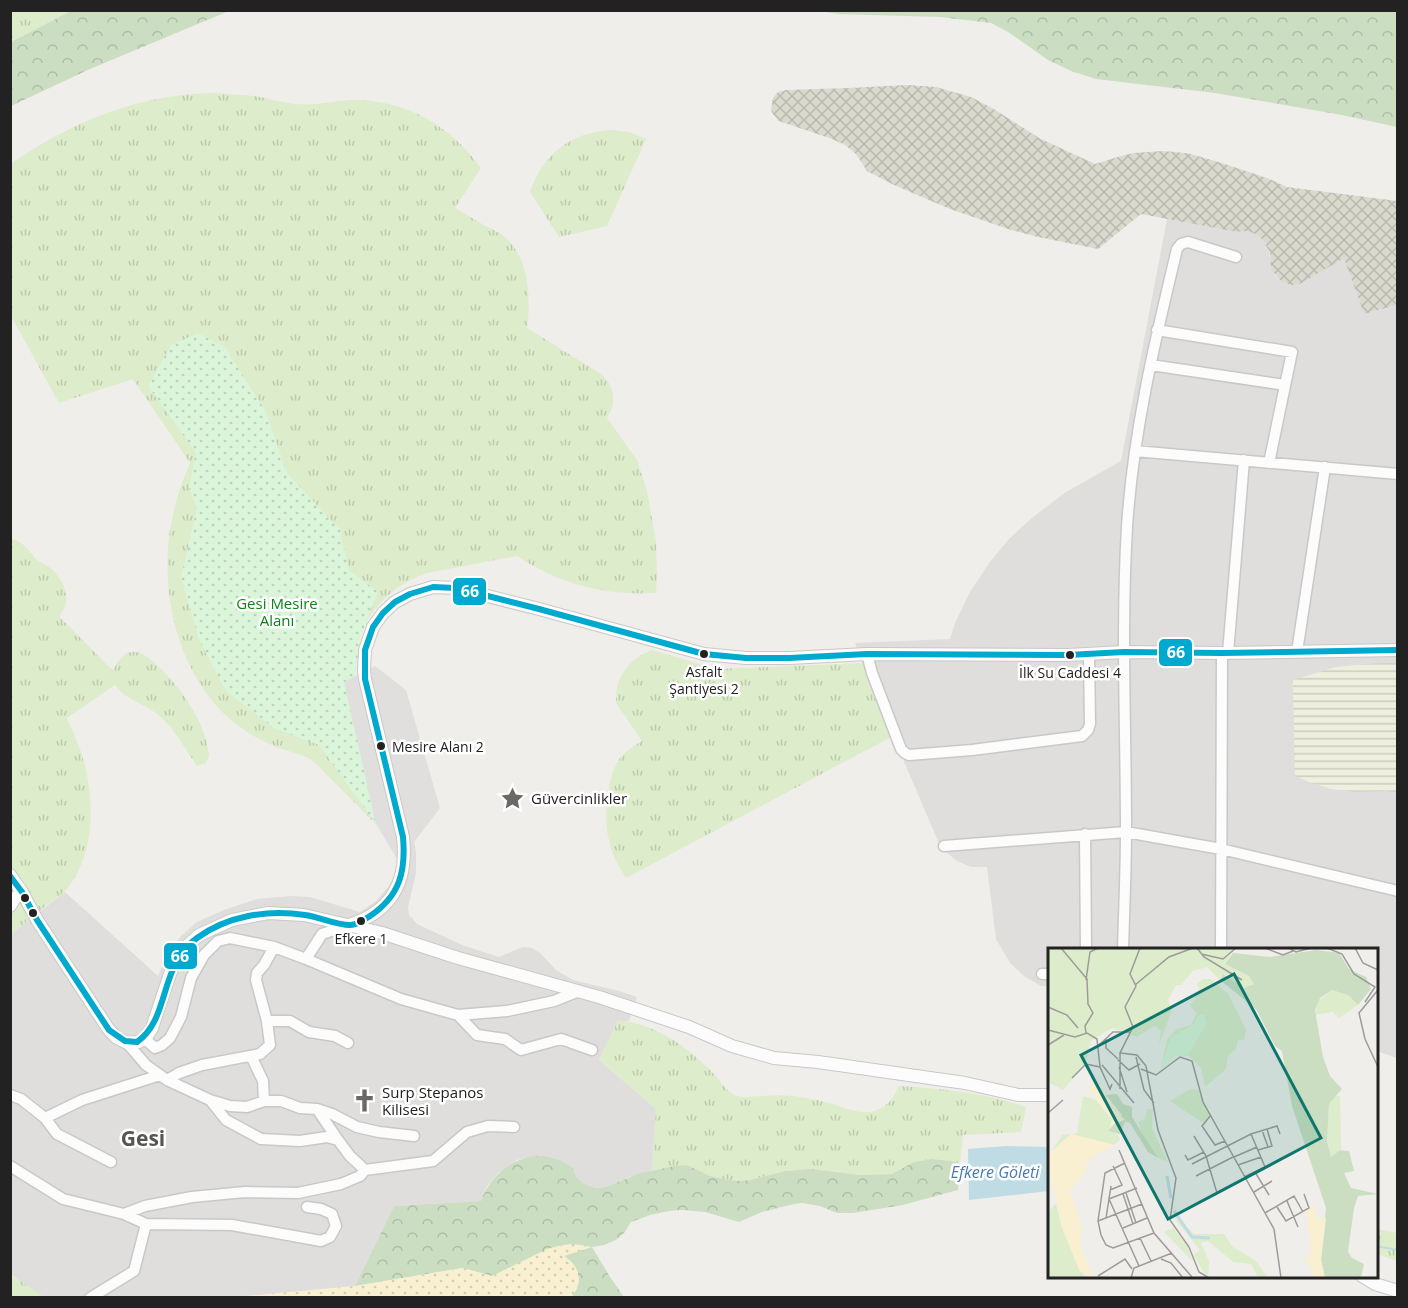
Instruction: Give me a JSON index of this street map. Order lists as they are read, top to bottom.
{
  "districts": ["Gesi"],
  "water": ["Efkere Göleti"],
  "parks": ["Gesi Mesire Alanı"],
  "places": {
    "other": [
      "Asfalt Şantiyesi 2",
      "İlk Su Caddesi 4",
      "Mesire Alanı 2",
      "Efkere 1"
    ],
    "place": ["Güvercinlikler"],
    "church": ["Surp Stepanos Kilisesi"]
  },
  "lines": ["transit line 66"]
}
